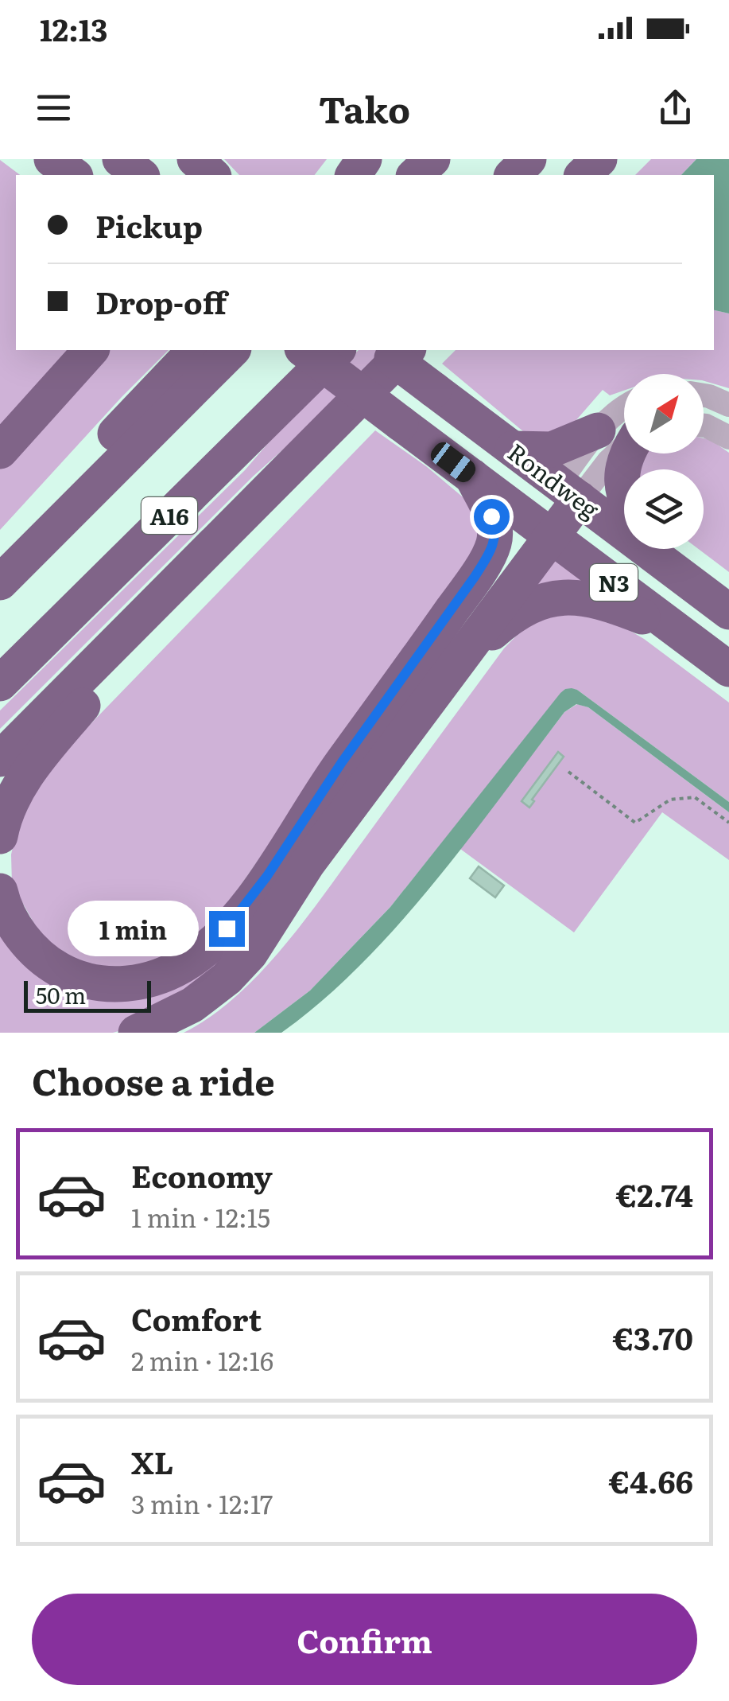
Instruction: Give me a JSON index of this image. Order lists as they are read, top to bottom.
{
  "streets": {
    "highway": ["Rondweg", "A16", "N3"]
  },
  "scale_bar": "50 m",
  "north": "top right",
  "page": {
    "status": "12:13",
    "header": "Tako",
    "banner": ["Pickup", "Drop-off"],
    "bubble": "1 min",
    "scale": "50 m",
    "heading": "Choose a ride",
    "list": [
      {
        "name": "Economy",
        "note": "1 min · 12:15",
        "value": "€2.74"
      },
      {
        "name": "Comfort",
        "note": "2 min · 12:16",
        "value": "€3.70"
      },
      {
        "name": "XL",
        "note": "3 min · 12:17",
        "value": "€4.66"
      }
    ],
    "buttons": "Confirm"
  }
}
